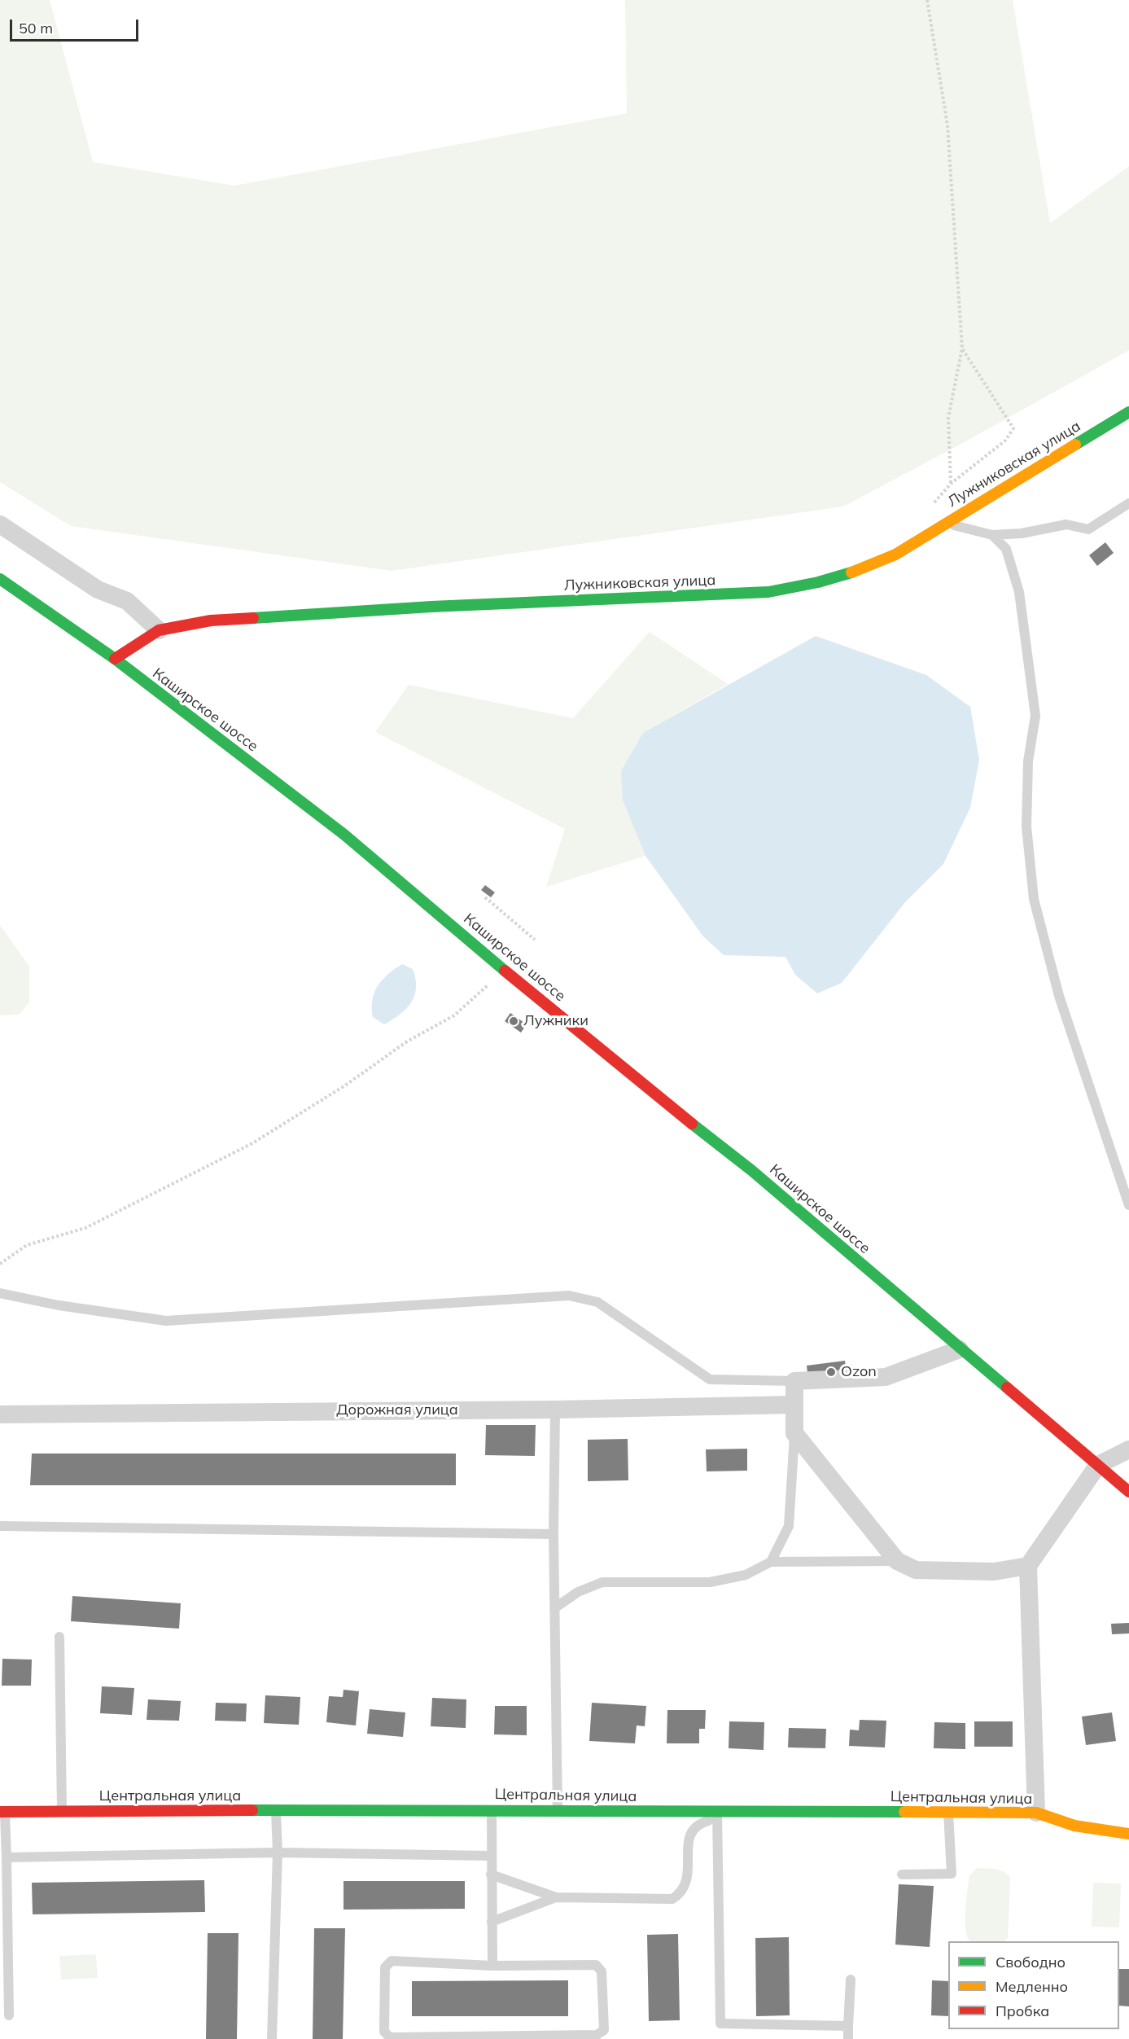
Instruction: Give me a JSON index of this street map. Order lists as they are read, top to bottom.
{
  "streets": {
    "street": [
      "Лужниковская улица",
      "Каширское шоссе",
      "Дорожная улица",
      "Центральная улица"
    ]
  },
  "crossings": [
    ["Лужниковская улица", "Каширское шоссе"]
  ],
  "places": ["Лужники", "Ozon"],
  "legend": ["Свободно", "Медленно", "Пробка"],
  "scale_bar": "50 m"
}
